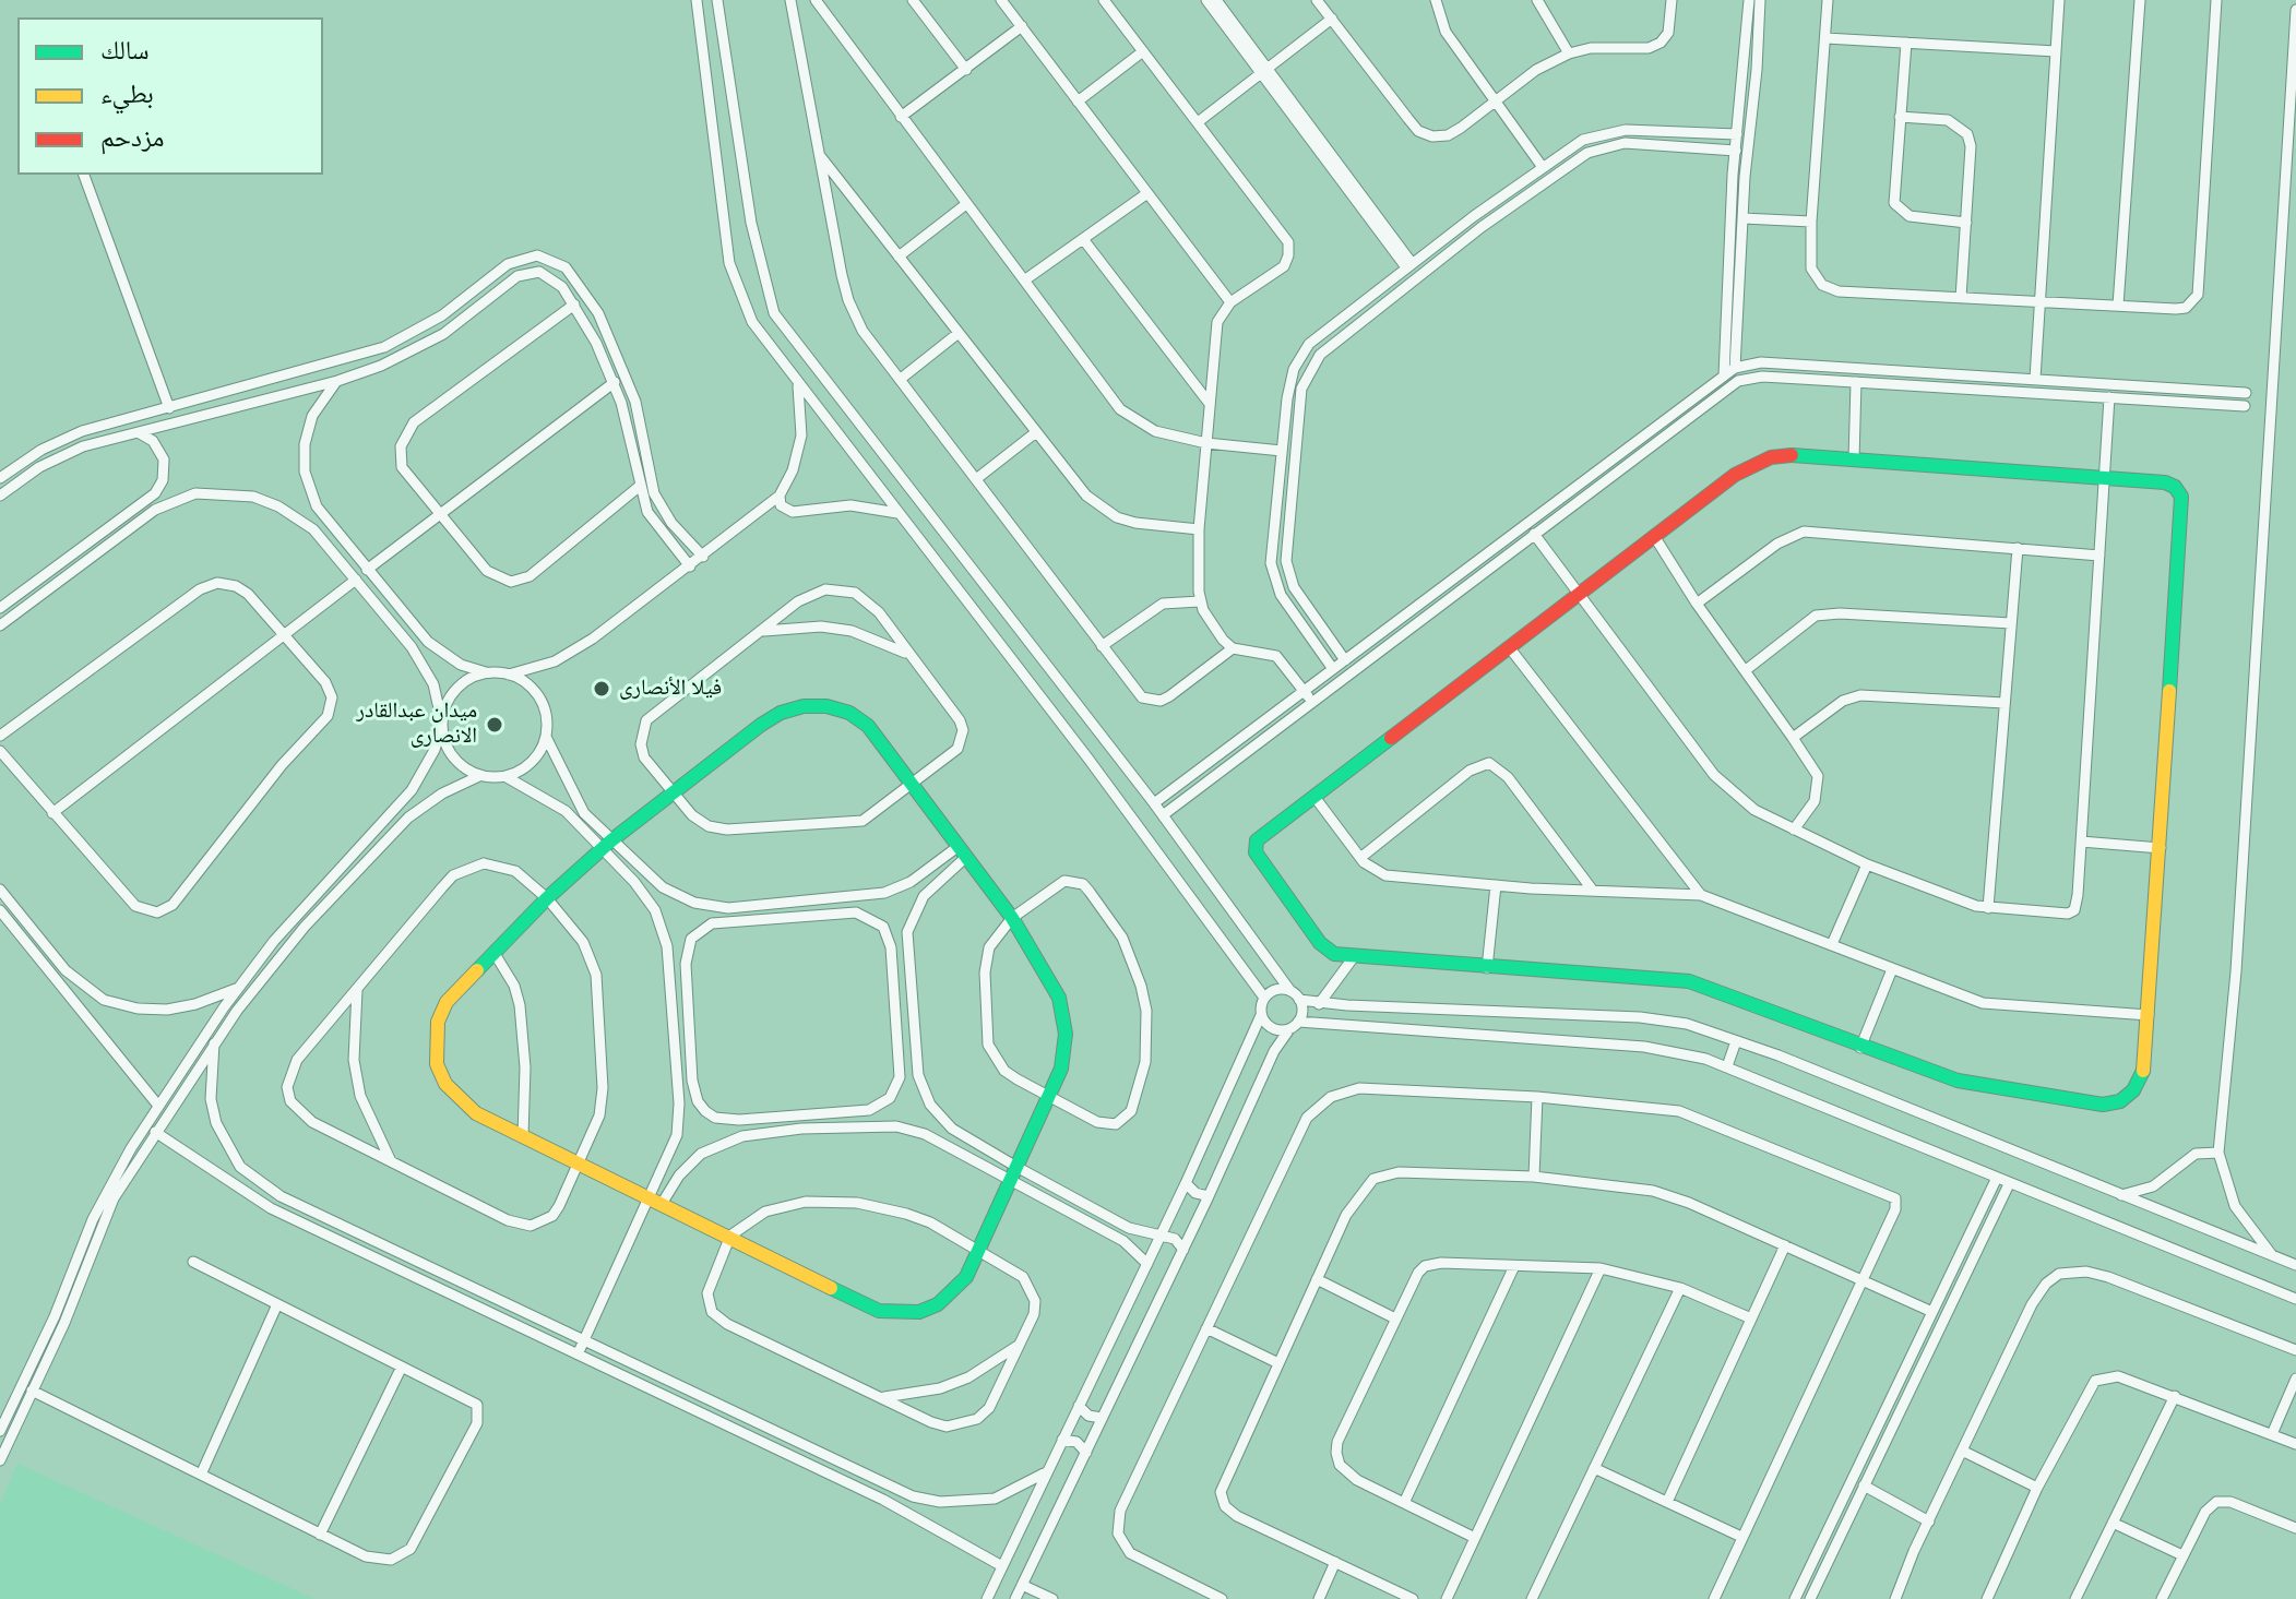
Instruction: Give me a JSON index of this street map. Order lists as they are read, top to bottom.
{
  "places": ["فيلا الأنصارى", "ميدان عبدالقادر الانصارى"],
  "legend": ["سالك", "بطيء", "مزدحم"]
}
